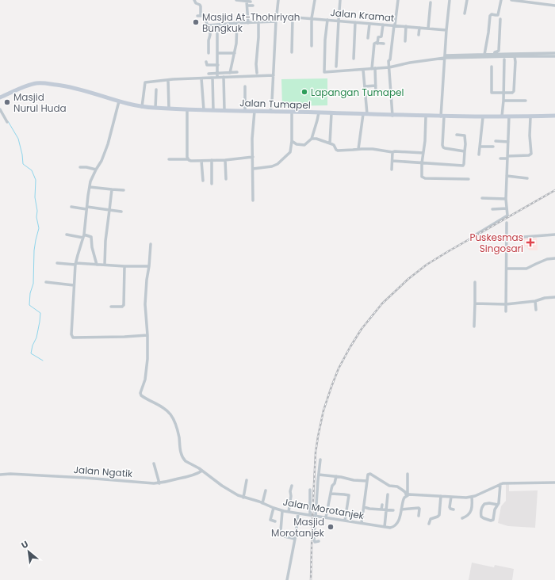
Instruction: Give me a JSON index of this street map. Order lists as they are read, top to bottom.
{
  "streets": {
    "street": [
      "Jalan Kramat",
      "Jalan Tumapel",
      "Jalan Ngatik",
      "Jalan Morotanjek"
    ]
  },
  "crossings": [
    ["Jalan Ngatik", "Jalan Morotanjek"]
  ],
  "places": {
    "other": [
      "Masjid At-Thohiriyah Bungkuk",
      "Lapangan Tumapel",
      "Masjid Nurul Huda",
      "Masjid Morotanjek"
    ],
    "health": ["Puskesmas Singosari"]
  },
  "north": "top left"
}
